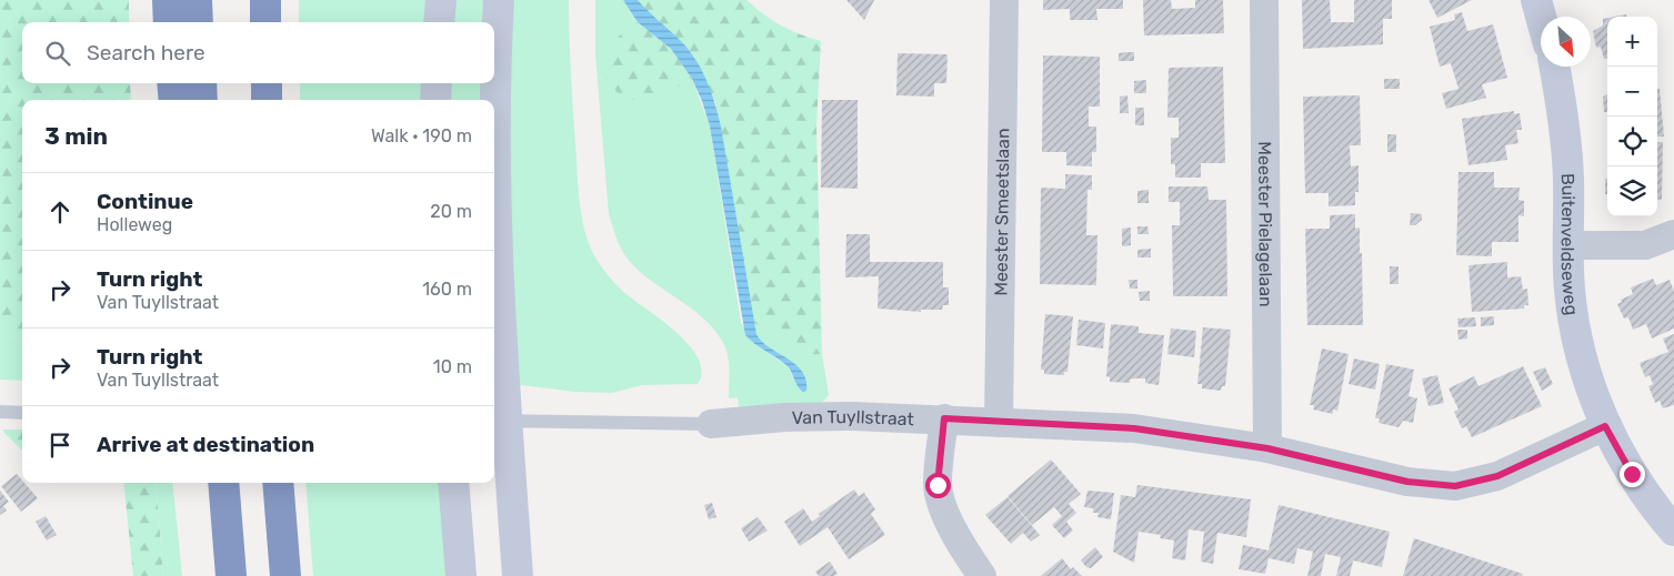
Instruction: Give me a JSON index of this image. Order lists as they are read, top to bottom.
{
  "streets": {
    "main road": ["Buitenveldseweg"],
    "street": ["Meester Smeetslaan", "Meester Pielagelaan", "Van Tuyllstraat"]
  },
  "crossings": [
    ["Meester Smeetslaan", "Van Tuyllstraat"],
    ["Meester Pielagelaan", "Van Tuyllstraat"],
    ["Buitenveldseweg", "Van Tuyllstraat"]
  ],
  "north": "bottom right",
  "page": {
    "map_buttons": ["+", "−"],
    "search": "Search here",
    "heading": ["3 min", "Walk · 190 m"],
    "list": [
      ["Continue", "Holleweg", "20 m"],
      ["Turn right", "Van Tuyllstraat", "160 m"],
      ["Turn right", "Van Tuyllstraat", "10 m"],
      "Arrive at destination"
    ]
  }
}
